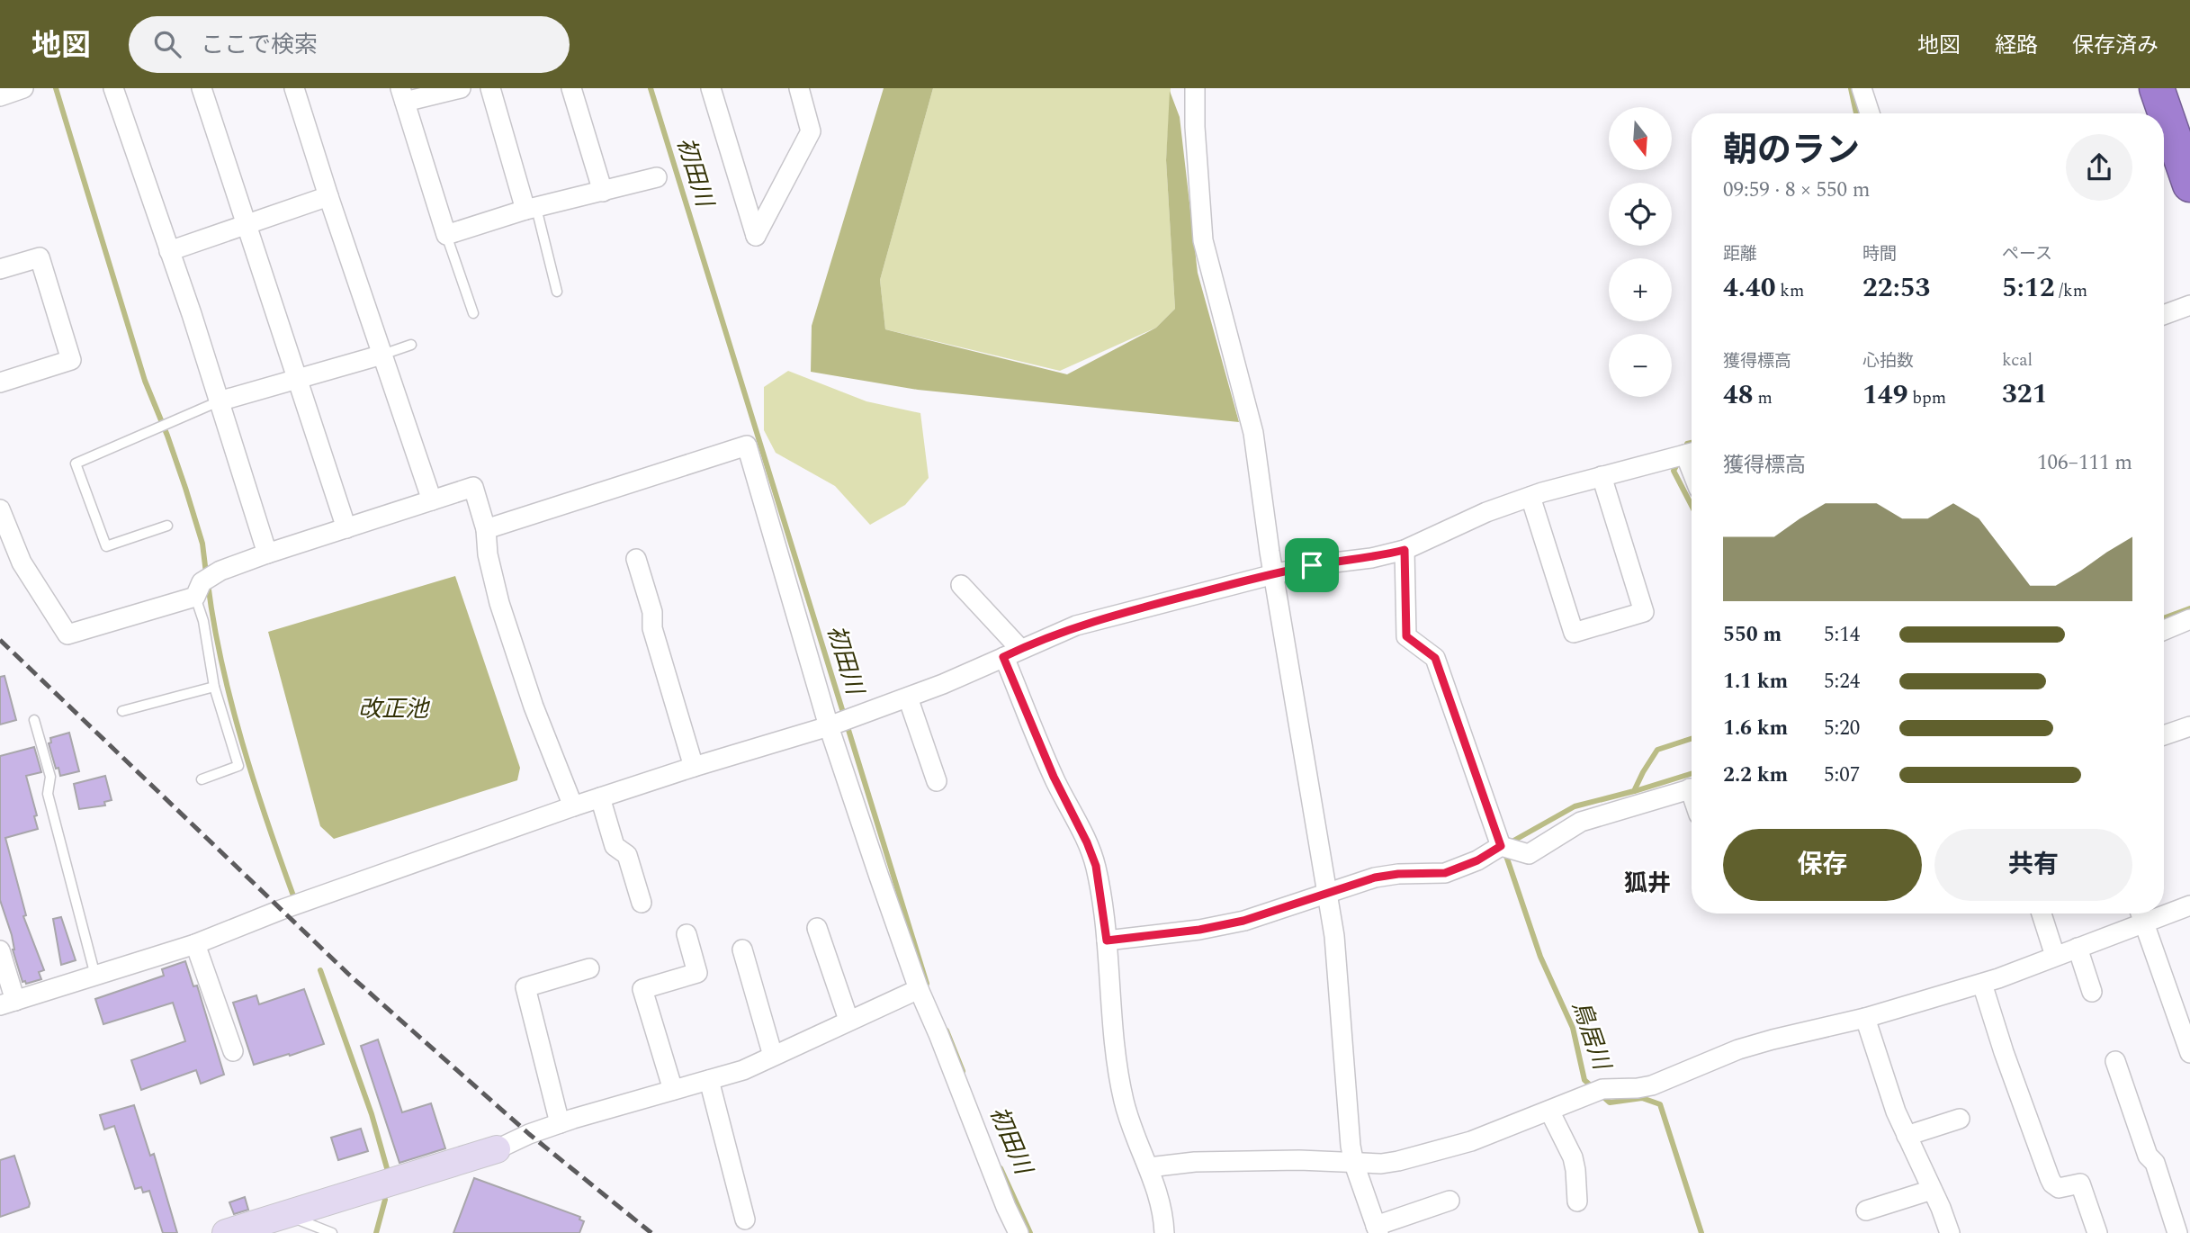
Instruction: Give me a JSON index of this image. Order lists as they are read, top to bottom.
{
  "districts": ["狐井"],
  "water": ["初田川", "改正池", "鳥居川"],
  "north": "bottom",
  "page": {
    "header": "地図",
    "search": "ここで検索",
    "nav": ["地図", "経路", "保存済み"],
    "map_buttons": ["+", "−"],
    "heading": ["朝のラン", "09:59 · 8 × 550 m"],
    "stats": [
      ["距離", "4.40 km"],
      ["時間", "22:53"],
      ["ペース", "5:12 /km"],
      ["獲得標高", "48 m"],
      ["心拍数", "149 bpm"],
      ["kcal", "321"]
    ],
    "chart": ["獲得標高", "106–111 m"],
    "list": [
      {
        "name": "550 m",
        "note": "5:14"
      },
      {
        "name": "1.1 km",
        "note": "5:24"
      },
      {
        "name": "1.6 km",
        "note": "5:20"
      },
      {
        "name": "2.2 km",
        "note": "5:07"
      }
    ],
    "buttons": ["保存", "共有"]
  }
}
